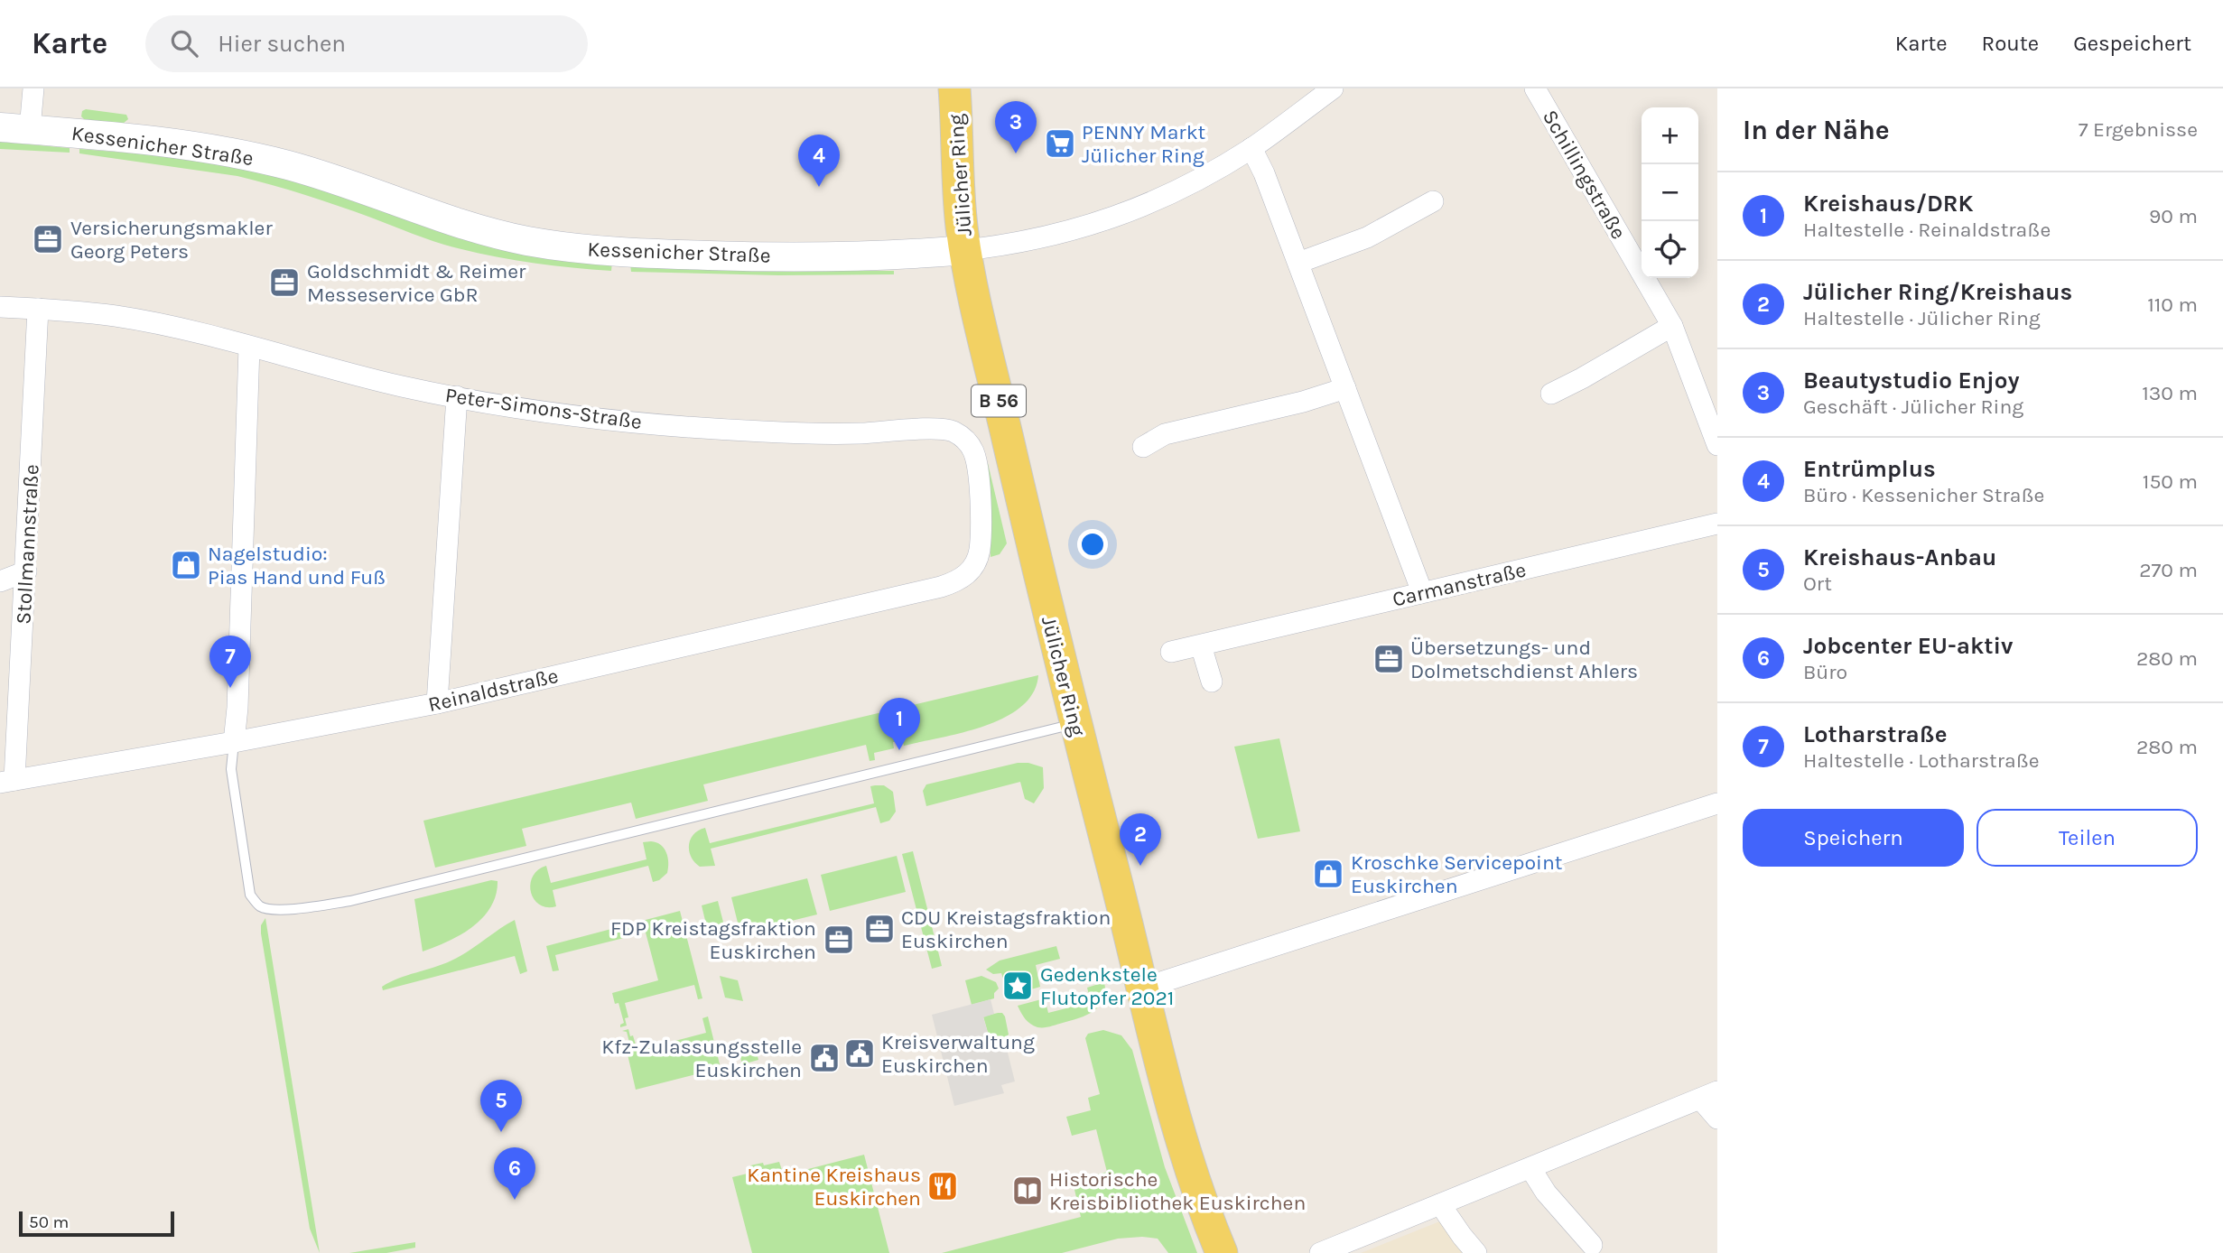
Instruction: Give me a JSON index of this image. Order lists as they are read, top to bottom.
{
  "streets": {
    "main road": ["Kessenicher Straße", "Jülicher Ring", "B 56"],
    "street": [
      "Schillingstraße",
      "Peter-Simons-Straße",
      "Stollmannstraße",
      "Carmanstraße",
      "Reinaldstraße"
    ]
  },
  "crossings": [
    ["Kessenicher Straße", "Jülicher Ring"],
    ["Peter-Simons-Straße", "Stollmannstraße"],
    ["Peter-Simons-Straße", "Reinaldstraße"],
    ["Stollmannstraße", "Reinaldstraße"]
  ],
  "places": {
    "supermarket": ["PENNY Markt Jülicher Ring"],
    "office": [
      "Versicherungsmakler Georg Peters",
      "Goldschmidt & Reimer Messeservice GbR",
      "Übersetzungs- und Dolmetschdienst Ahlers",
      "CDU Kreistagsfraktion Euskirchen",
      "FDP Kreistagsfraktion Euskirchen"
    ],
    "shop": ["Nagelstudio: Pias Hand und Fuß", "Kroschke Servicepoint Euskirchen"],
    "place": ["Gedenkstele Flutopfer 2021"],
    "public building": ["Kreisverwaltung Euskirchen", "Kfz-Zulassungsstelle Euskirchen"],
    "restaurant": ["Kantine Kreishaus Euskirchen"],
    "library": ["Historische Kreisbibliothek Euskirchen"]
  },
  "scale_bar": "50 m",
  "page": {
    "header": "Karte",
    "search": "Hier suchen",
    "nav": ["Karte", "Route", "Gespeichert"],
    "heading": ["In der Nähe", "7 Ergebnisse"],
    "pins": [
      "3",
      "4",
      "7",
      "1",
      "2",
      "5",
      "6"
    ],
    "map_buttons": ["+", "−"],
    "list": [
      {
        "mark": "1",
        "name": "Kreishaus/DRK",
        "note": "Haltestelle · Reinaldstraße",
        "value": "90 m"
      },
      {
        "mark": "2",
        "name": "Jülicher Ring/Kreishaus",
        "note": "Haltestelle · Jülicher Ring",
        "value": "110 m"
      },
      {
        "mark": "3",
        "name": "Beautystudio Enjoy",
        "note": "Geschäft · Jülicher Ring",
        "value": "130 m"
      },
      {
        "mark": "4",
        "name": "Entrümplus",
        "note": "Büro · Kessenicher Straße",
        "value": "150 m"
      },
      {
        "mark": "5",
        "name": "Kreishaus-Anbau",
        "note": "Ort",
        "value": "270 m"
      },
      {
        "mark": "6",
        "name": "Jobcenter EU-aktiv",
        "note": "Büro",
        "value": "280 m"
      },
      {
        "mark": "7",
        "name": "Lotharstraße",
        "note": "Haltestelle · Lotharstraße",
        "value": "280 m"
      }
    ],
    "buttons": ["Speichern", "Teilen"],
    "scale": "50 m"
  }
}
